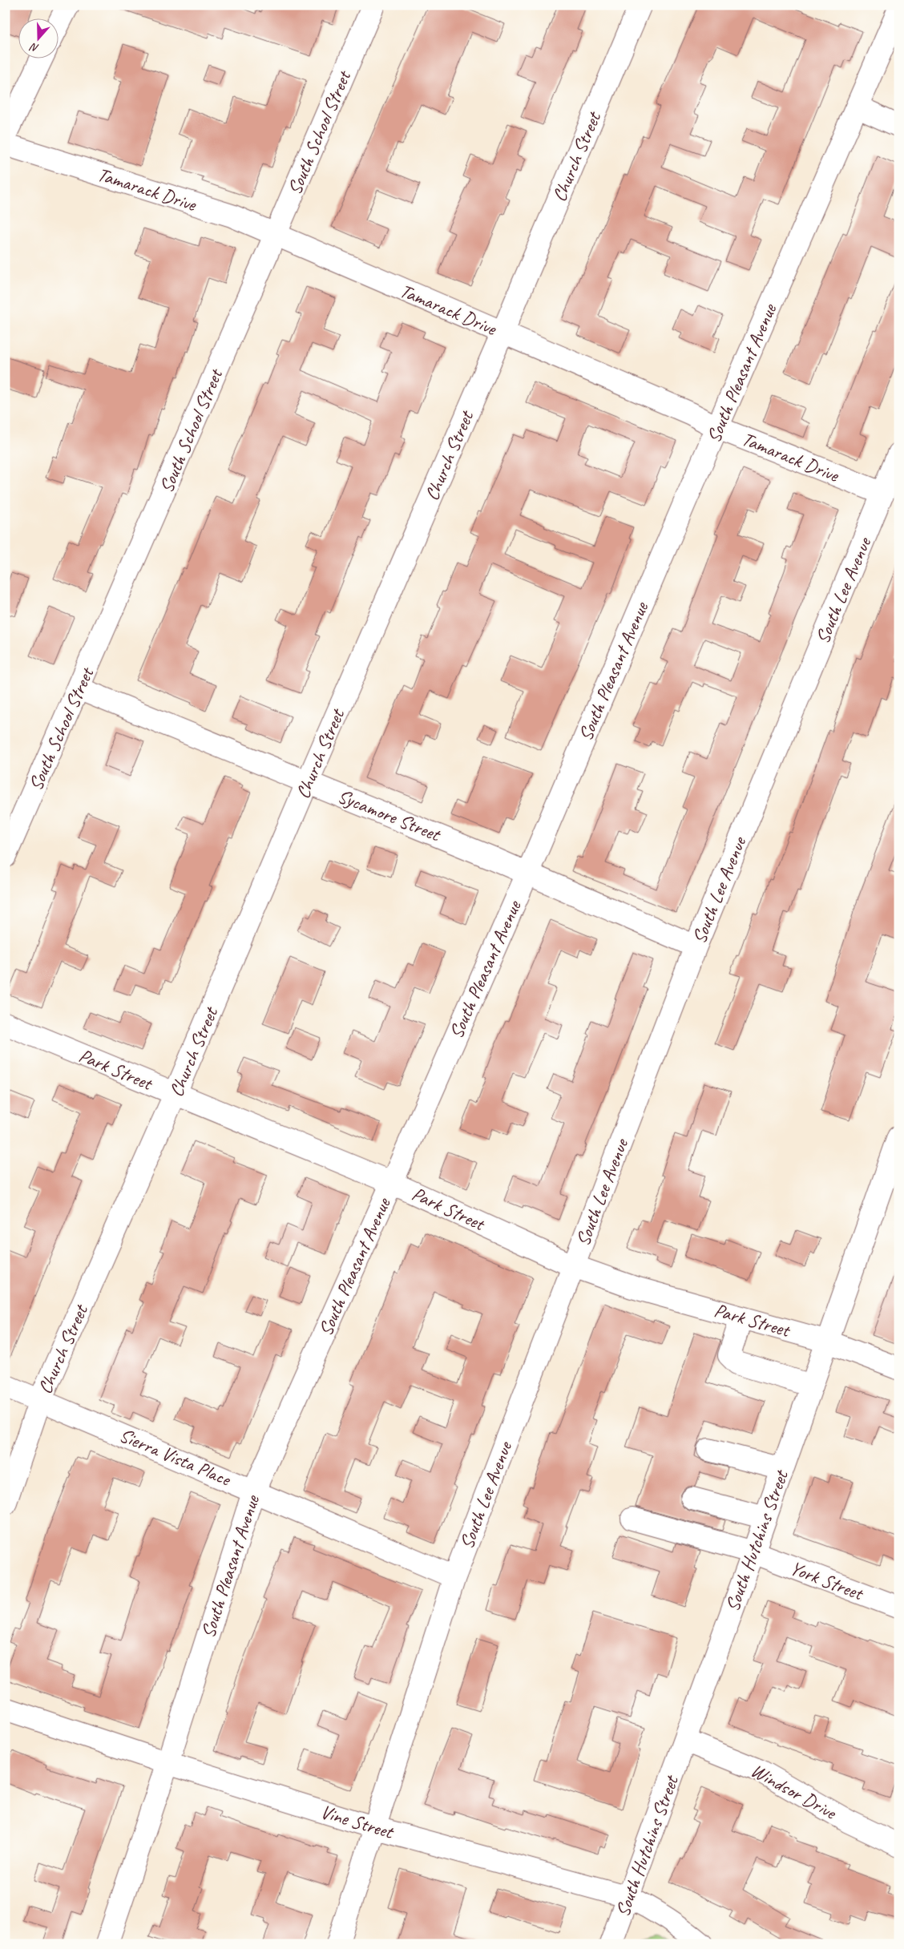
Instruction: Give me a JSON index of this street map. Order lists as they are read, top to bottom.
{
  "streets": {
    "street": [
      "South School Street",
      "Church Street",
      "Tamarack Drive",
      "South Pleasant Avenue",
      "South Lee Avenue",
      "Sycamore Street",
      "Park Street",
      "Sierra Vista Place",
      "South Hutchins Street",
      "York Street",
      "Windsor Drive",
      "Vine Street"
    ]
  },
  "crossings": [
    ["South School Street", "Tamarack Drive"],
    ["South School Street", "Sycamore Street"],
    ["Church Street", "Tamarack Drive"],
    ["Church Street", "Sycamore Street"],
    ["Church Street", "Park Street"],
    ["Church Street", "Sierra Vista Place"],
    ["Tamarack Drive", "South Pleasant Avenue"],
    ["Tamarack Drive", "South Lee Avenue"],
    ["South Pleasant Avenue", "Sycamore Street"],
    ["South Pleasant Avenue", "Park Street"],
    ["South Pleasant Avenue", "Sierra Vista Place"],
    ["South Pleasant Avenue", "Vine Street"],
    ["South Lee Avenue", "Sycamore Street"],
    ["South Lee Avenue", "Park Street"],
    ["South Lee Avenue", "Sierra Vista Place"],
    ["South Lee Avenue", "Vine Street"],
    ["Park Street", "South Hutchins Street"],
    ["South Hutchins Street", "York Street"],
    ["South Hutchins Street", "Windsor Drive"],
    ["South Hutchins Street", "Vine Street"]
  ],
  "north": "bottom"
}
